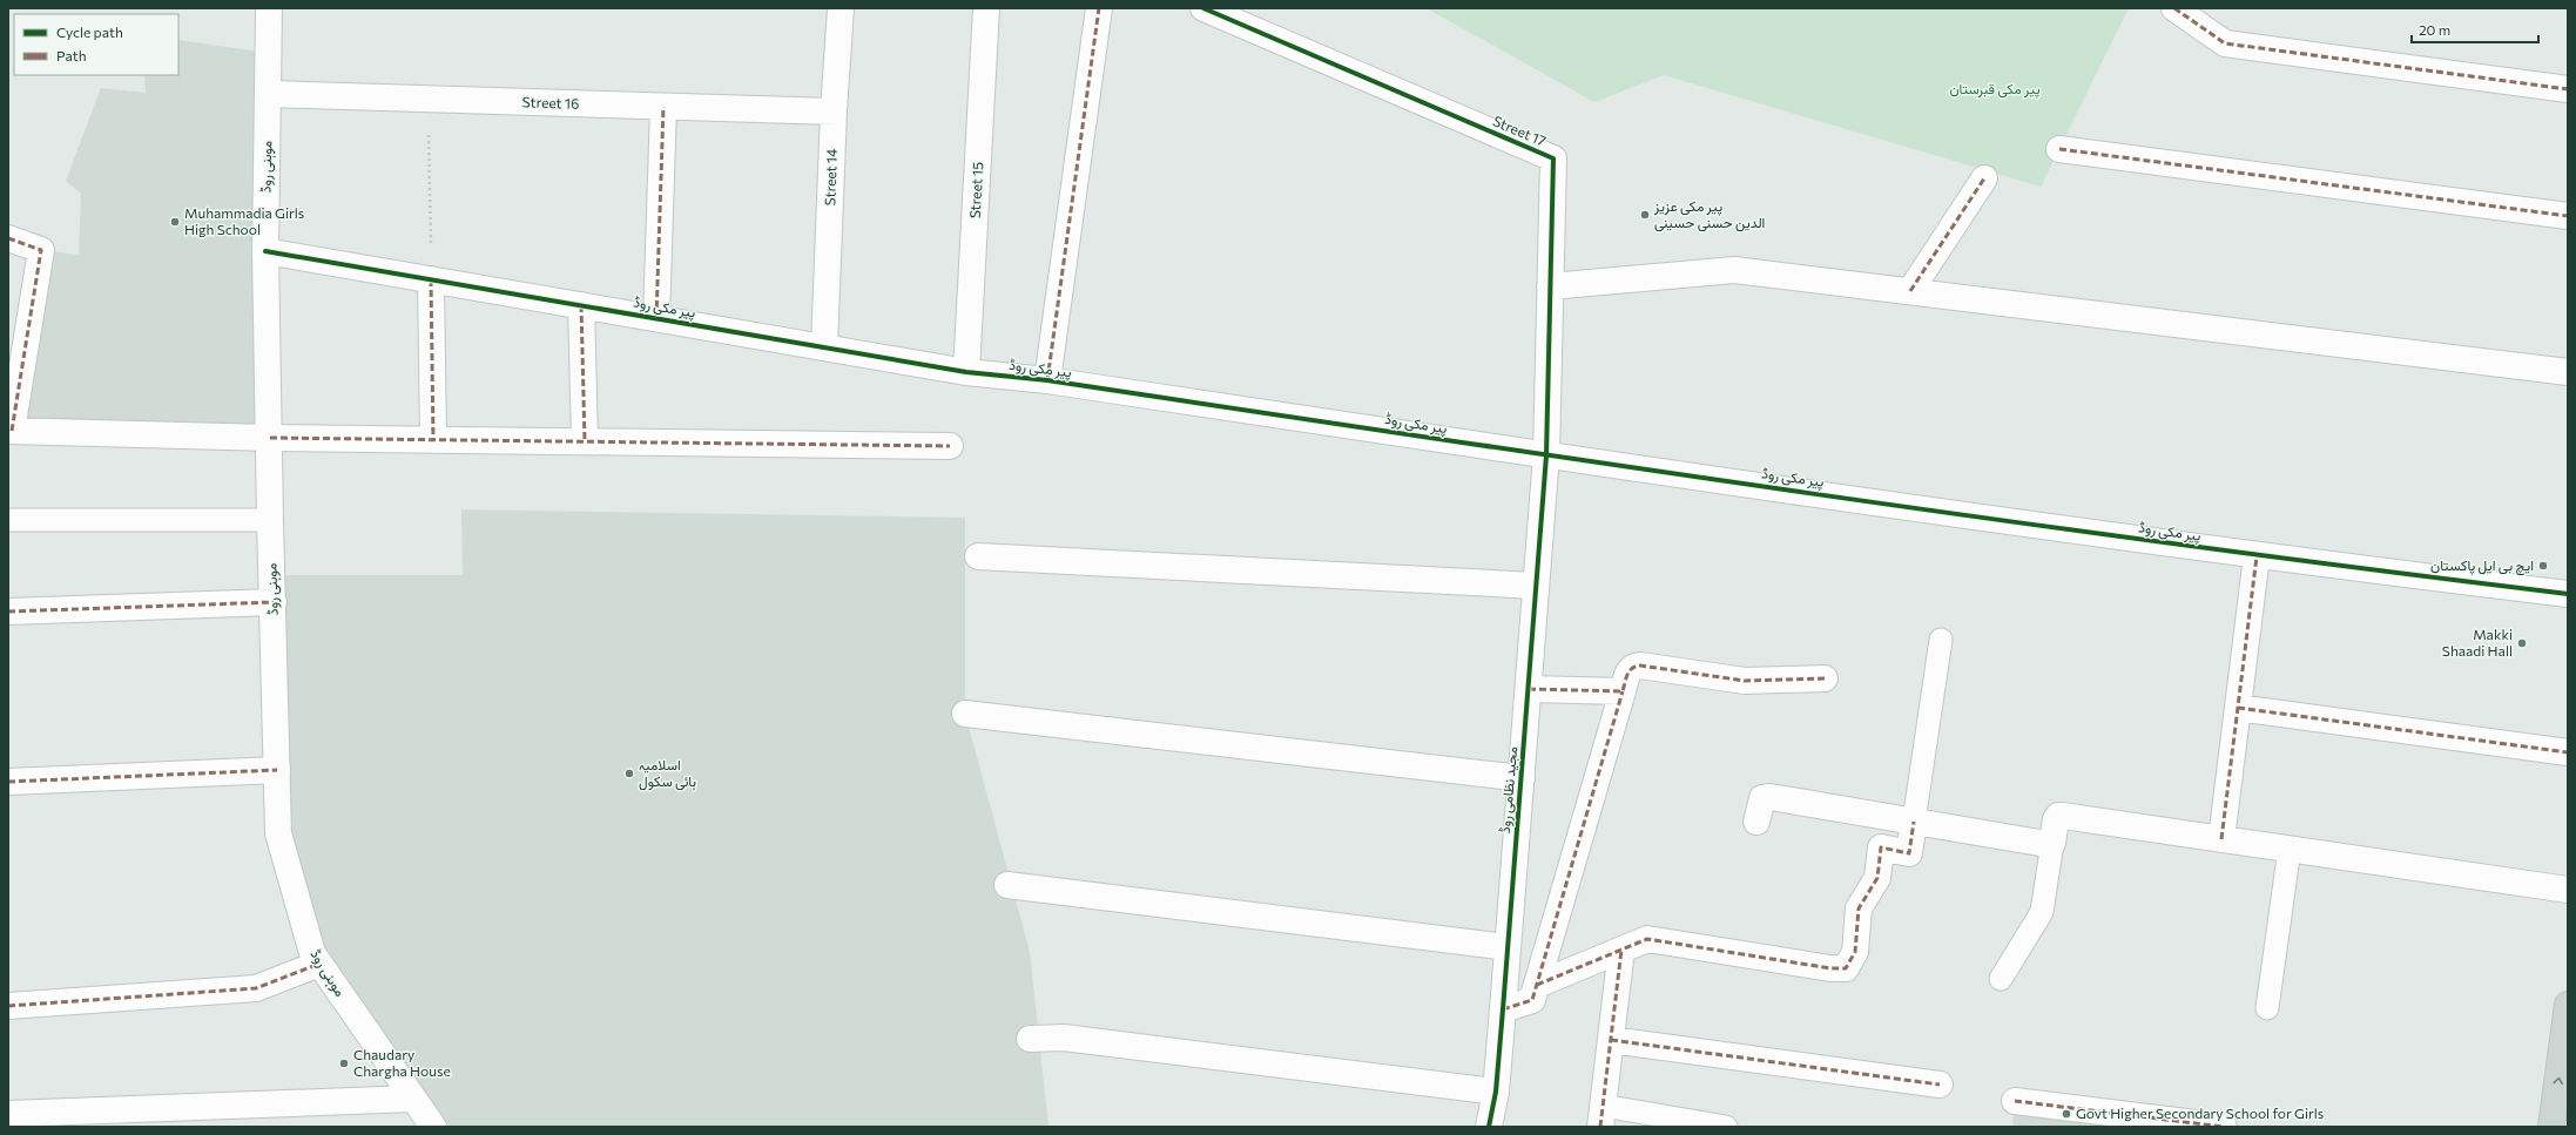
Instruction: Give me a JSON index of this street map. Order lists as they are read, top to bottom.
{
  "streets": {
    "street": [
      "Street 16",
      "Street 17",
      "موہنی روڈ",
      "Street 14",
      "Street 15",
      "پیر مکی روڈ",
      "مجید نظامی روڈ"
    ]
  },
  "crossings": [
    ["Street 16", "موہنی روڈ"],
    ["Street 16", "Street 14"],
    ["Street 17", "پیر مکی روڈ"],
    ["Street 17", "مجید نظامی روڈ"],
    ["موہنی روڈ", "پیر مکی روڈ"],
    ["Street 14", "پیر مکی روڈ"],
    ["Street 15", "پیر مکی روڈ"],
    ["پیر مکی روڈ", "مجید نظامی روڈ"]
  ],
  "parks": ["پیر مکی قبرستان"],
  "places": [
    "پیر مکی عزیز الدین حسنی حسینی",
    "Muhammadia Girls High School",
    "ایچ بی ایل پاکستان",
    "Makki Shaadi Hall",
    "اسلامیہ ہائی سکول",
    "Chaudary Chargha House",
    "Govt Higher Secondary School for Girls"
  ],
  "legend": ["Cycle path", "Path"],
  "scale_bar": "20 m"
}
